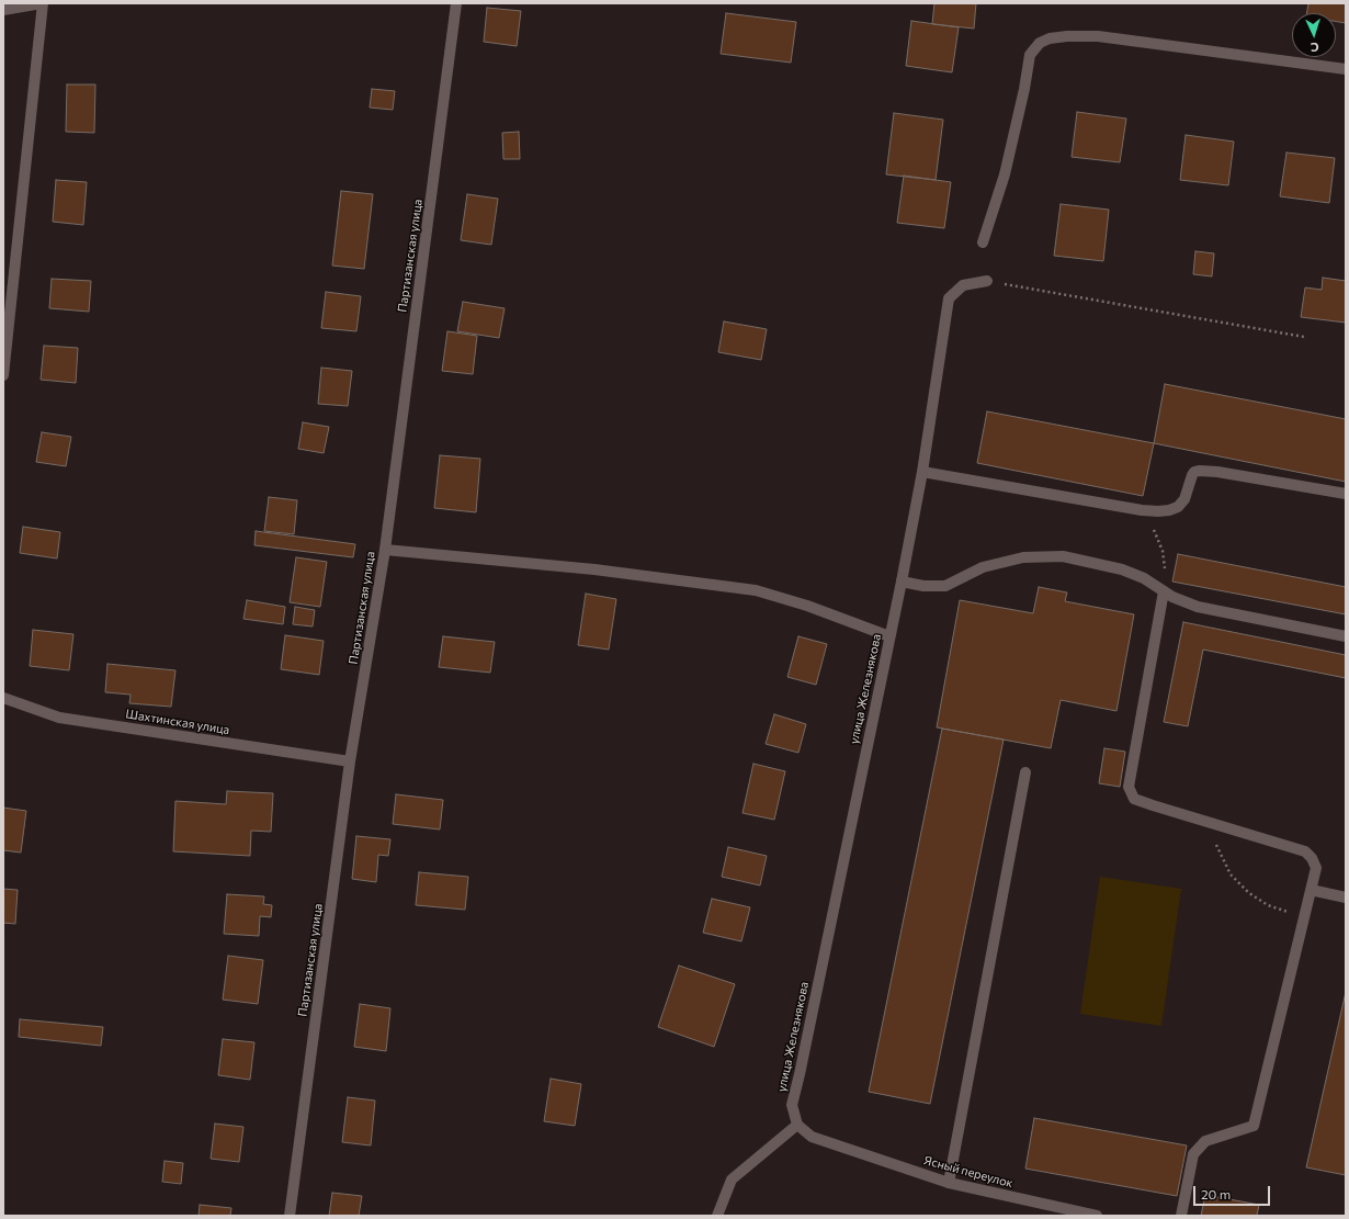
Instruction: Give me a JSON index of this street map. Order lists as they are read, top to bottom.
{
  "streets": {
    "street": [
      "Партизанская улица",
      "улица Железнякова",
      "Шахтинская улица",
      "Ясный переулок"
    ]
  },
  "crossings": [
    ["Партизанская улица", "Шахтинская улица"],
    ["улица Железнякова", "Ясный переулок"]
  ],
  "scale_bar": "20 m",
  "north": "bottom"
}
